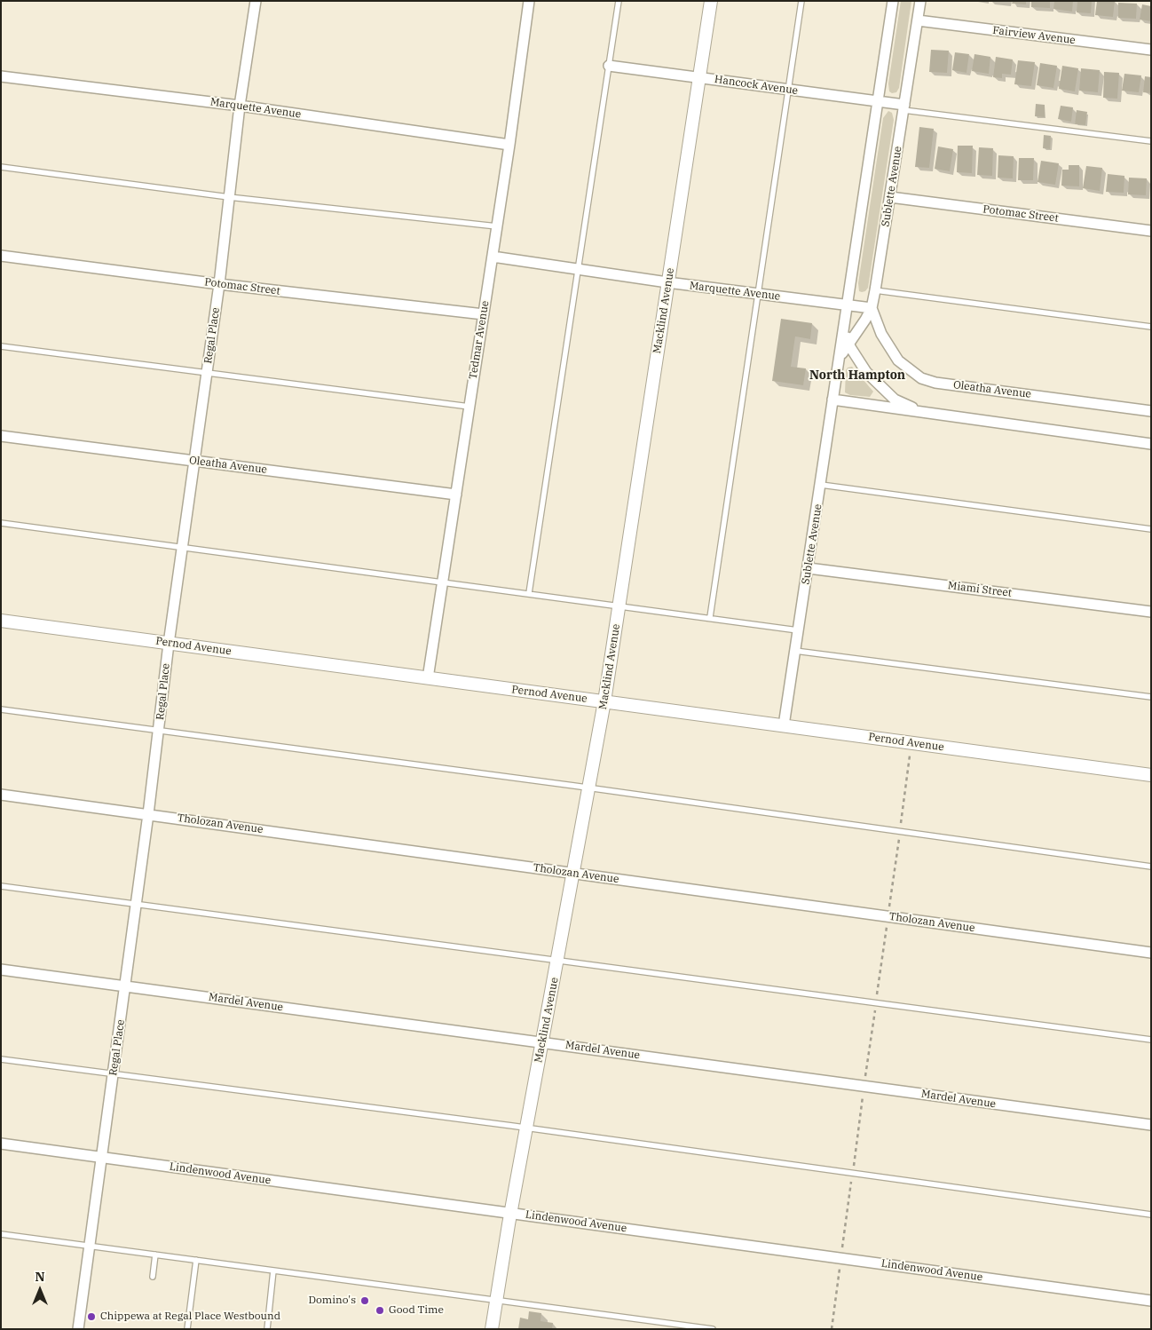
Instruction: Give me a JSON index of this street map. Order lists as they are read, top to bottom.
{
  "streets": {
    "street": [
      "Fairview Avenue",
      "Hancock Avenue",
      "Marquette Avenue",
      "Sublette Avenue",
      "Potomac Street",
      "Macklind Avenue",
      "Regal Place",
      "Tedmar Avenue",
      "Oleatha Avenue",
      "Miami Street",
      "Pernod Avenue",
      "Tholozan Avenue",
      "Mardel Avenue",
      "Lindenwood Avenue"
    ]
  },
  "crossings": [
    ["Fairview Avenue", "Sublette Avenue"],
    ["Hancock Avenue", "Sublette Avenue"],
    ["Hancock Avenue", "Macklind Avenue"],
    ["Marquette Avenue", "Sublette Avenue"],
    ["Marquette Avenue", "Macklind Avenue"],
    ["Marquette Avenue", "Regal Place"],
    ["Marquette Avenue", "Tedmar Avenue"],
    ["Marquette Avenue", "Oleatha Avenue"],
    ["Sublette Avenue", "Potomac Street"],
    ["Sublette Avenue", "Oleatha Avenue"],
    ["Sublette Avenue", "Miami Street"],
    ["Sublette Avenue", "Pernod Avenue"],
    ["Potomac Street", "Regal Place"],
    ["Potomac Street", "Tedmar Avenue"],
    ["Macklind Avenue", "Pernod Avenue"],
    ["Macklind Avenue", "Tholozan Avenue"],
    ["Macklind Avenue", "Mardel Avenue"],
    ["Macklind Avenue", "Lindenwood Avenue"],
    ["Regal Place", "Oleatha Avenue"],
    ["Regal Place", "Pernod Avenue"],
    ["Regal Place", "Tholozan Avenue"],
    ["Regal Place", "Mardel Avenue"],
    ["Regal Place", "Lindenwood Avenue"],
    ["Tedmar Avenue", "Oleatha Avenue"],
    ["Tedmar Avenue", "Pernod Avenue"]
  ],
  "districts": ["North Hampton"],
  "places": ["Domino's", "Good Time", "Chippewa at Regal Place Westbound"],
  "north": "top"
}
